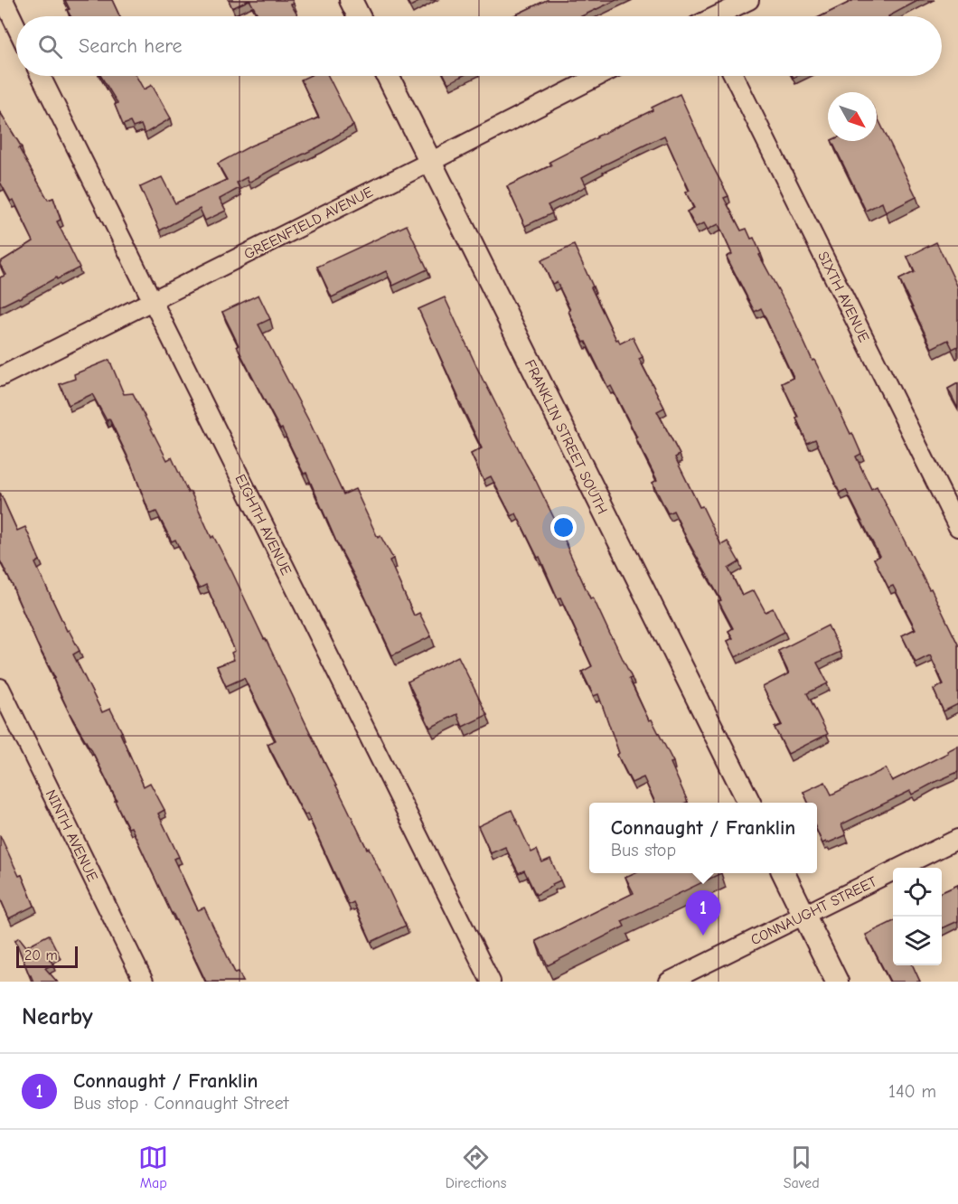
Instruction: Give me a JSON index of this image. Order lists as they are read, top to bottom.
{
  "streets": {
    "street": [
      "GREENFIELD AVENUE",
      "SIXTH AVENUE",
      "FRANKLIN STREET SOUTH",
      "EIGHTH AVENUE",
      "NINTH AVENUE",
      "CONNAUGHT STREET"
    ]
  },
  "crossings": [
    ["GREENFIELD AVENUE", "FRANKLIN STREET SOUTH"],
    ["GREENFIELD AVENUE", "EIGHTH AVENUE"]
  ],
  "scale_bar": "20 m",
  "north": "bottom right",
  "page": {
    "search": "Search here",
    "popup": ["Connaught / Franklin", "Bus stop"],
    "pins": "1",
    "scale": "20 m",
    "heading": "Nearby",
    "list": [
      {
        "mark": "1",
        "name": "Connaught / Franklin",
        "note": "Bus stop · Connaught Street",
        "value": "140 m"
      }
    ],
    "nav": ["Map", "Directions", "Saved"]
  }
}
